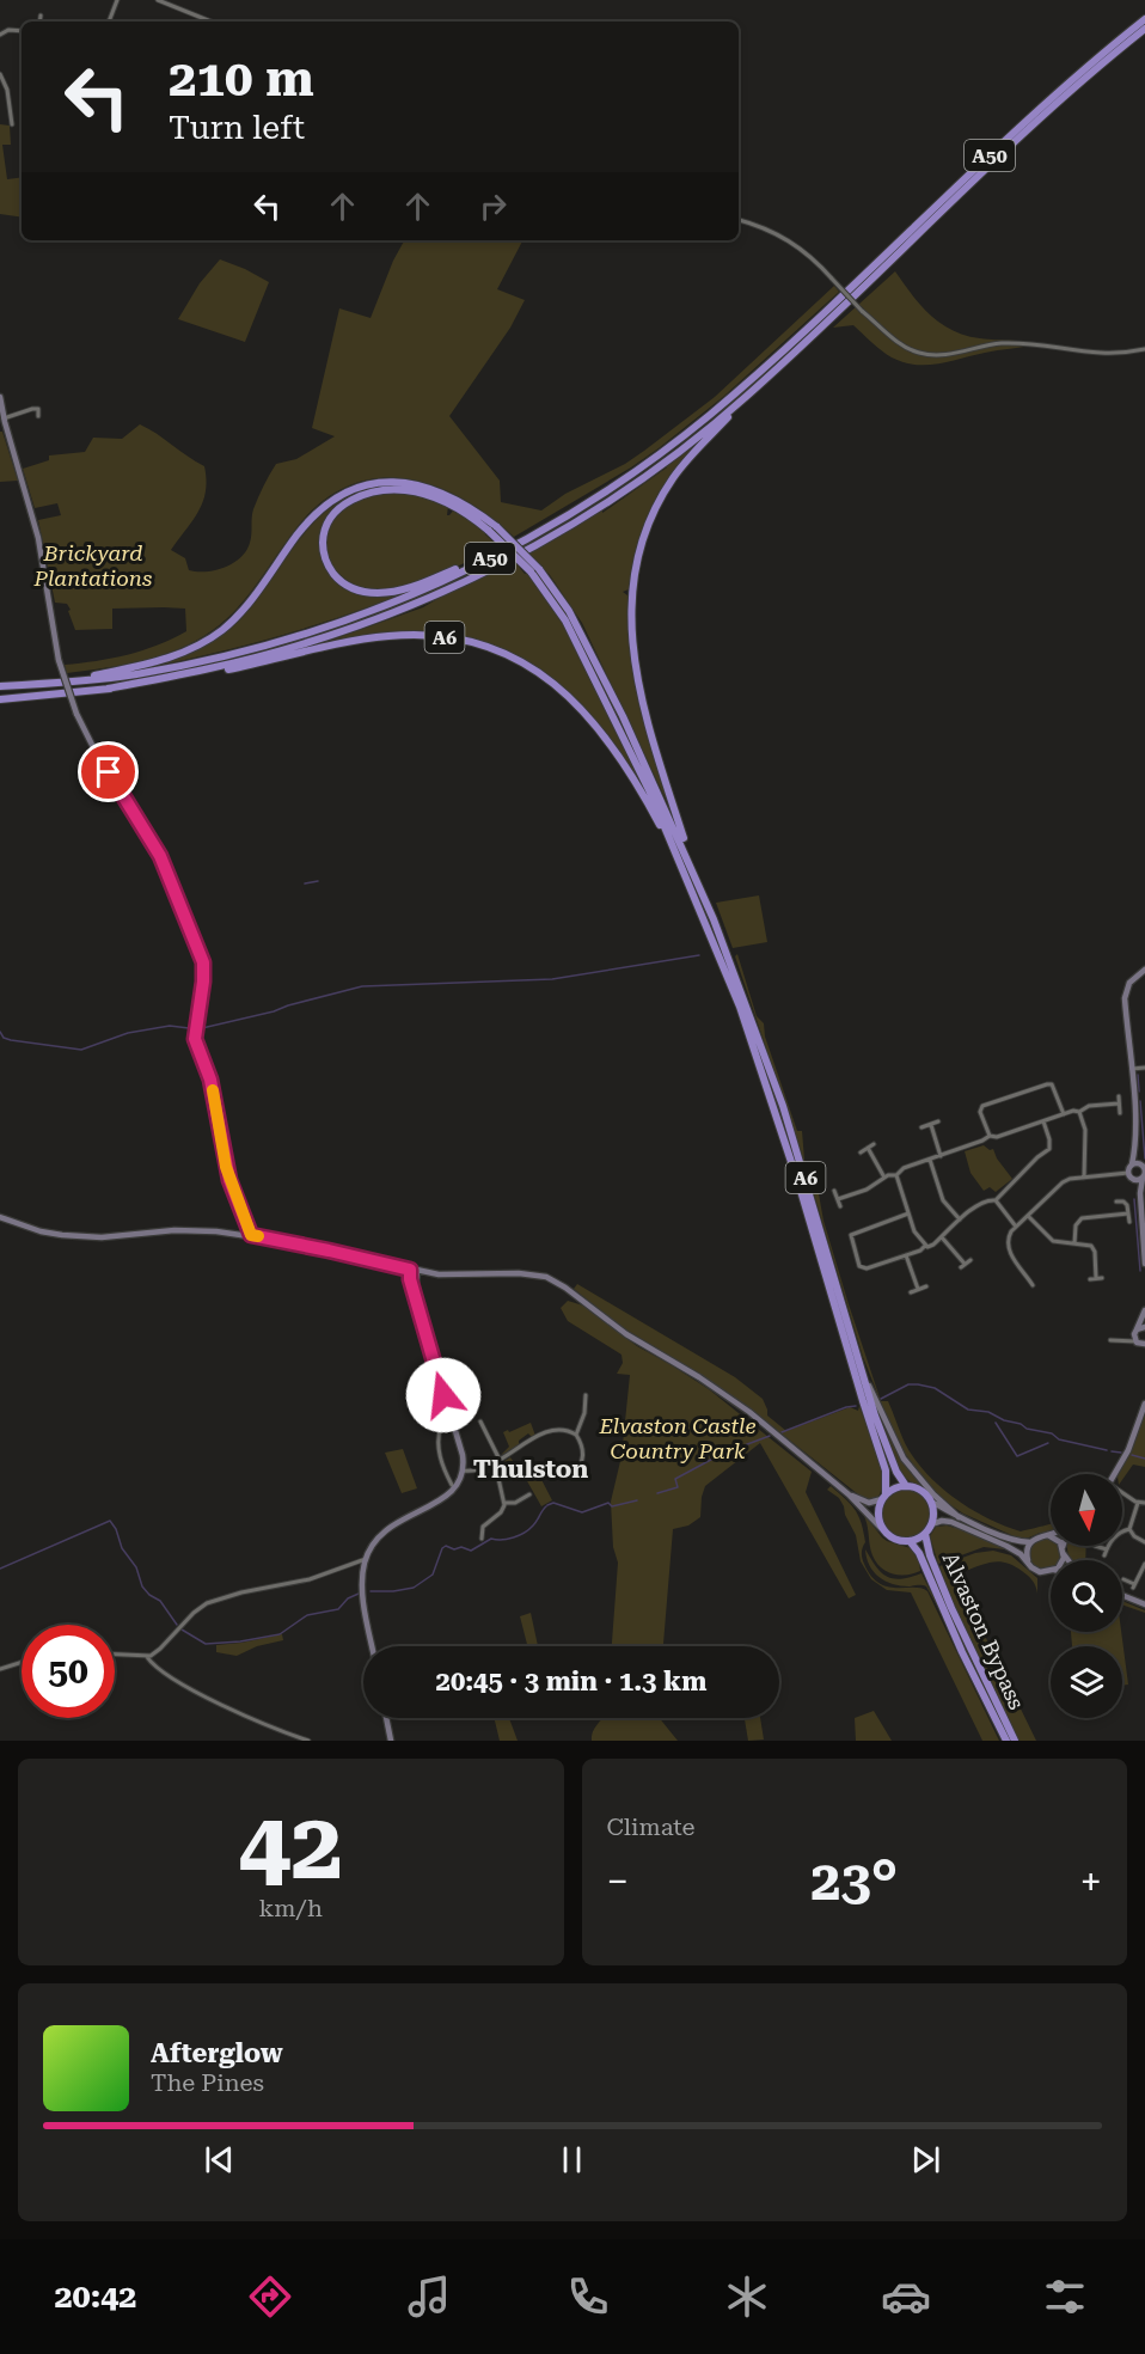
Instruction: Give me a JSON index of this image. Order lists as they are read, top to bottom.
{
  "streets": {
    "highway": ["A50", "A6", "Alvaston Bypass"]
  },
  "crossings": [
    ["A50", "A6"],
    ["A6", "Alvaston Bypass"]
  ],
  "districts": ["Thulston"],
  "parks": ["Brickyard Plantations", "Elvaston Castle Country Park"],
  "north": "bottom",
  "page": {
    "turn": ["210 m", "Turn left"],
    "limit": "50",
    "trip": "20:45 · 3 min · 1.3 km",
    "tile": [
      ["42", "km/h"],
      "Climate"
    ],
    "heat": ["−", "23°", "+"],
    "song": ["Afterglow", "The Pines"],
    "tabs": "20:42"
  }
}
